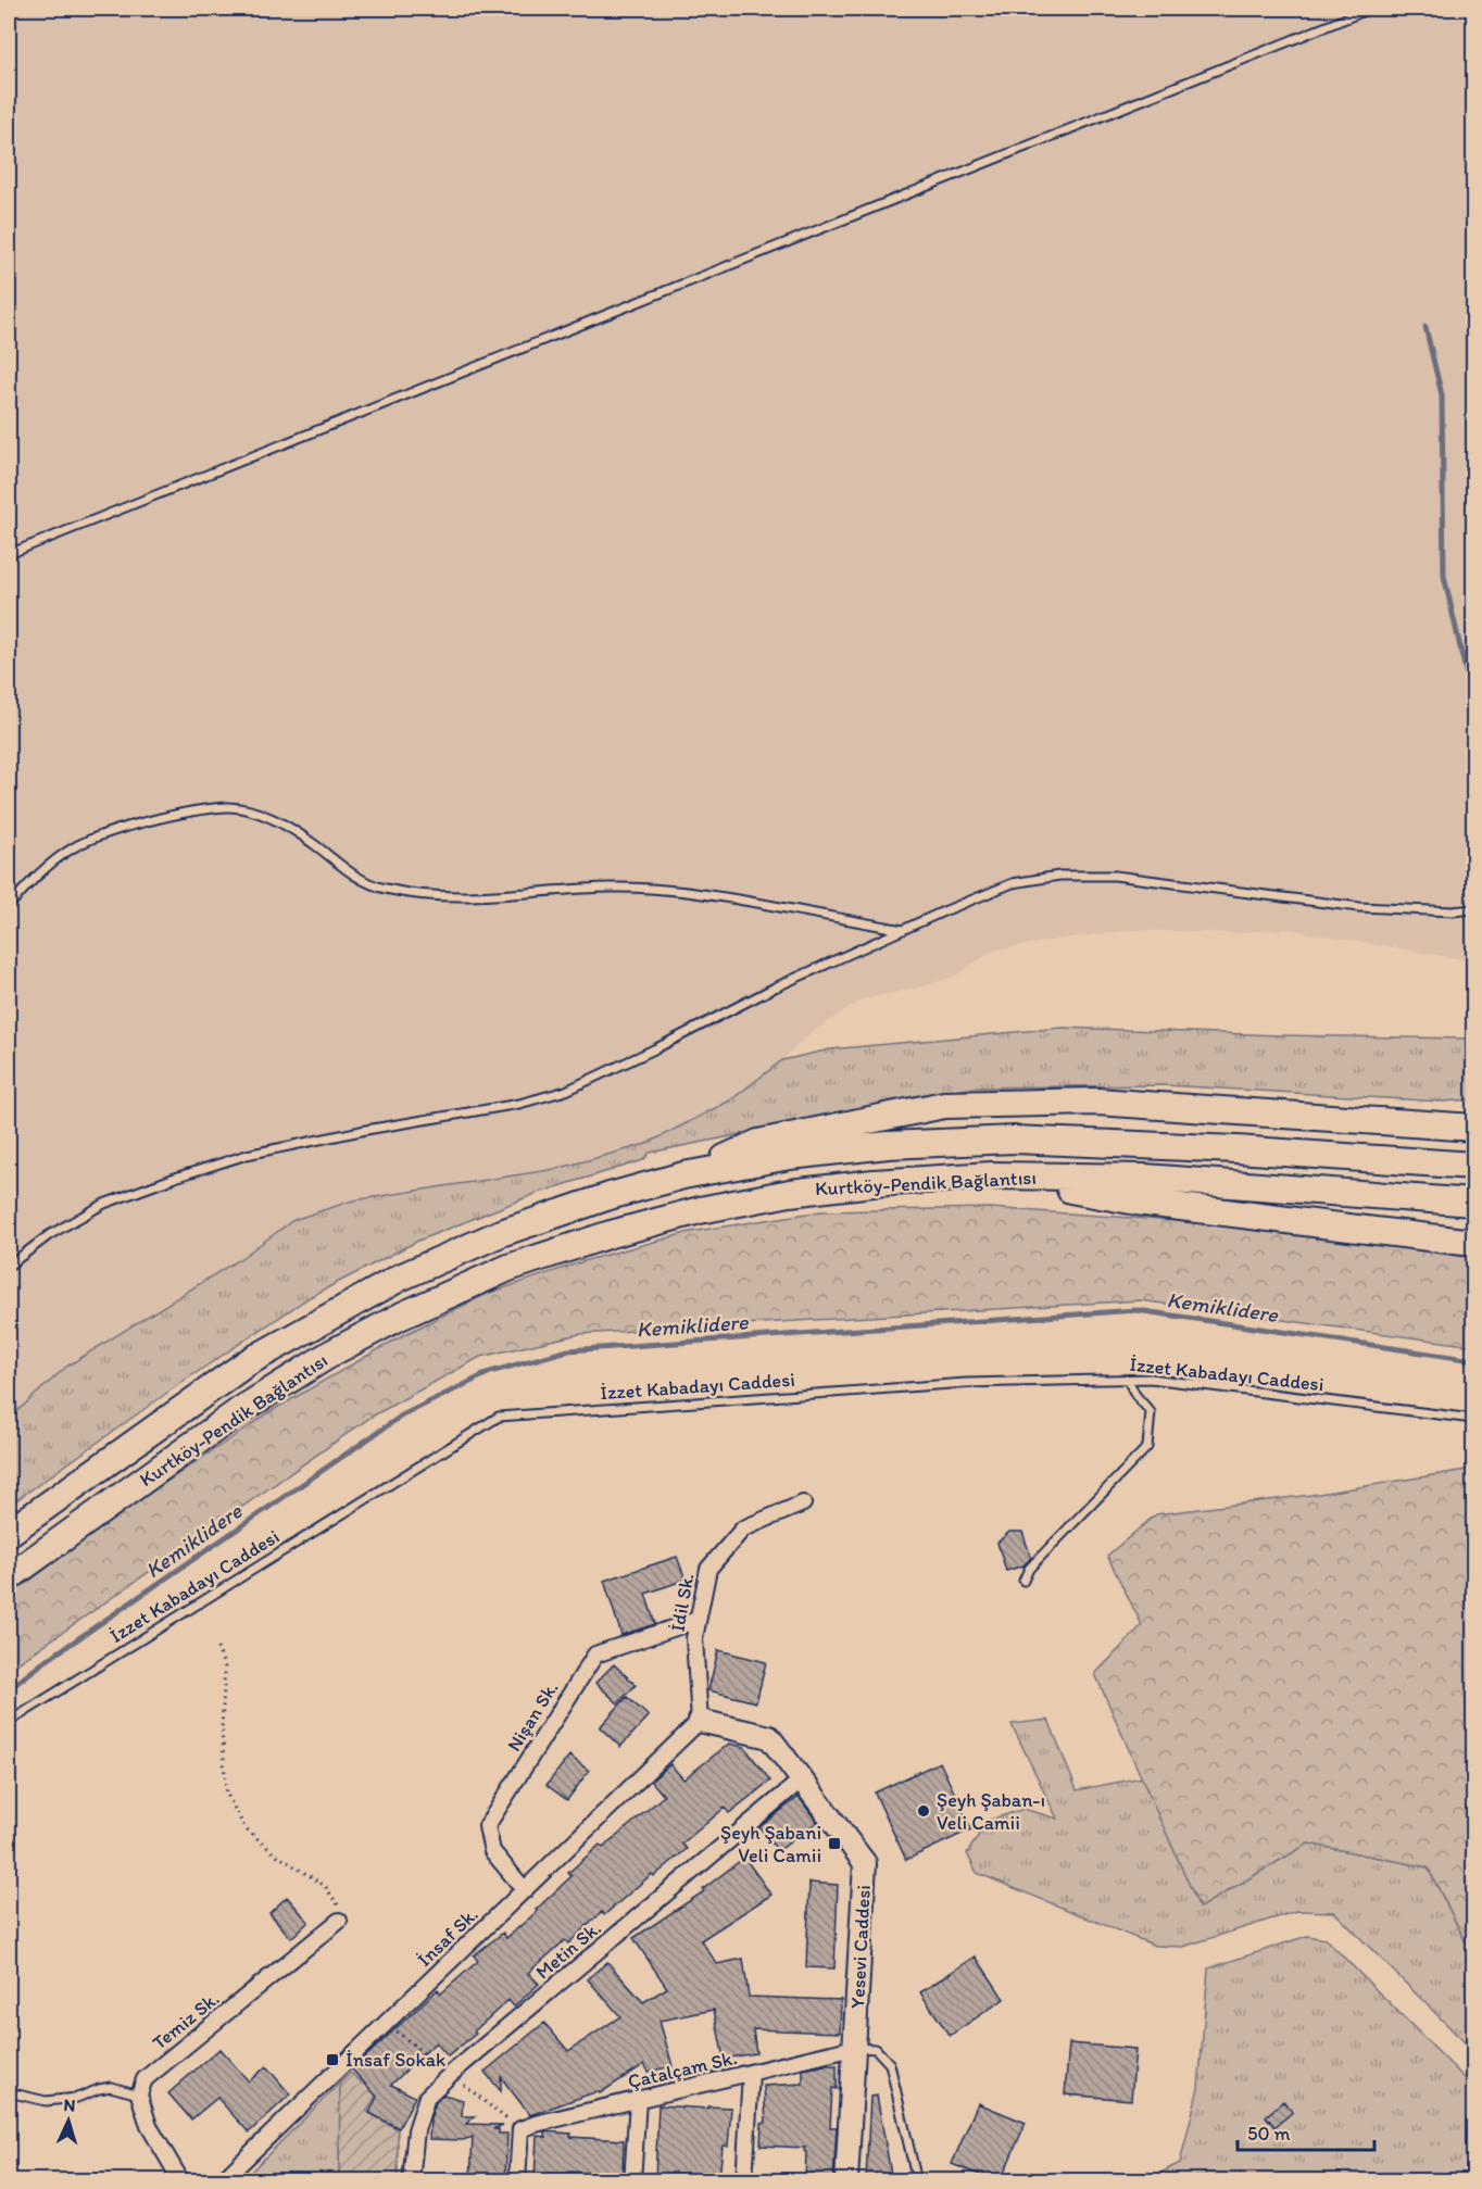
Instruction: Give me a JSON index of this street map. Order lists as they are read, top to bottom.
{
  "streets": {
    "highway": ["Kurtköy-Pendik Bağlantısı"],
    "street": [
      "İdil Sk.",
      "Nişan Sk.",
      "İnsaf Sk.",
      "Yesevi Caddesi",
      "Metin Sk.",
      "Temiz Sk.",
      "Çatalçam Sk."
    ],
    "lane": ["İzzet Kabadayı Caddesi"]
  },
  "crossings": [
    ["İdil Sk.", "Nişan Sk."],
    ["İdil Sk.", "İnsaf Sk."],
    ["İdil Sk.", "Yesevi Caddesi"],
    ["Nişan Sk.", "İnsaf Sk."],
    ["İnsaf Sk.", "Yesevi Caddesi"],
    ["Yesevi Caddesi", "Metin Sk."],
    ["Yesevi Caddesi", "Çatalçam Sk."]
  ],
  "water": ["Kemiklidere"],
  "places": {
    "other": ["Şeyh Şaban-ı Veli Camii"],
    "transit": ["Şeyh Şabani Veli Camii", "İnsaf Sokak"]
  },
  "scale_bar": "50 m",
  "north": "top"
}
